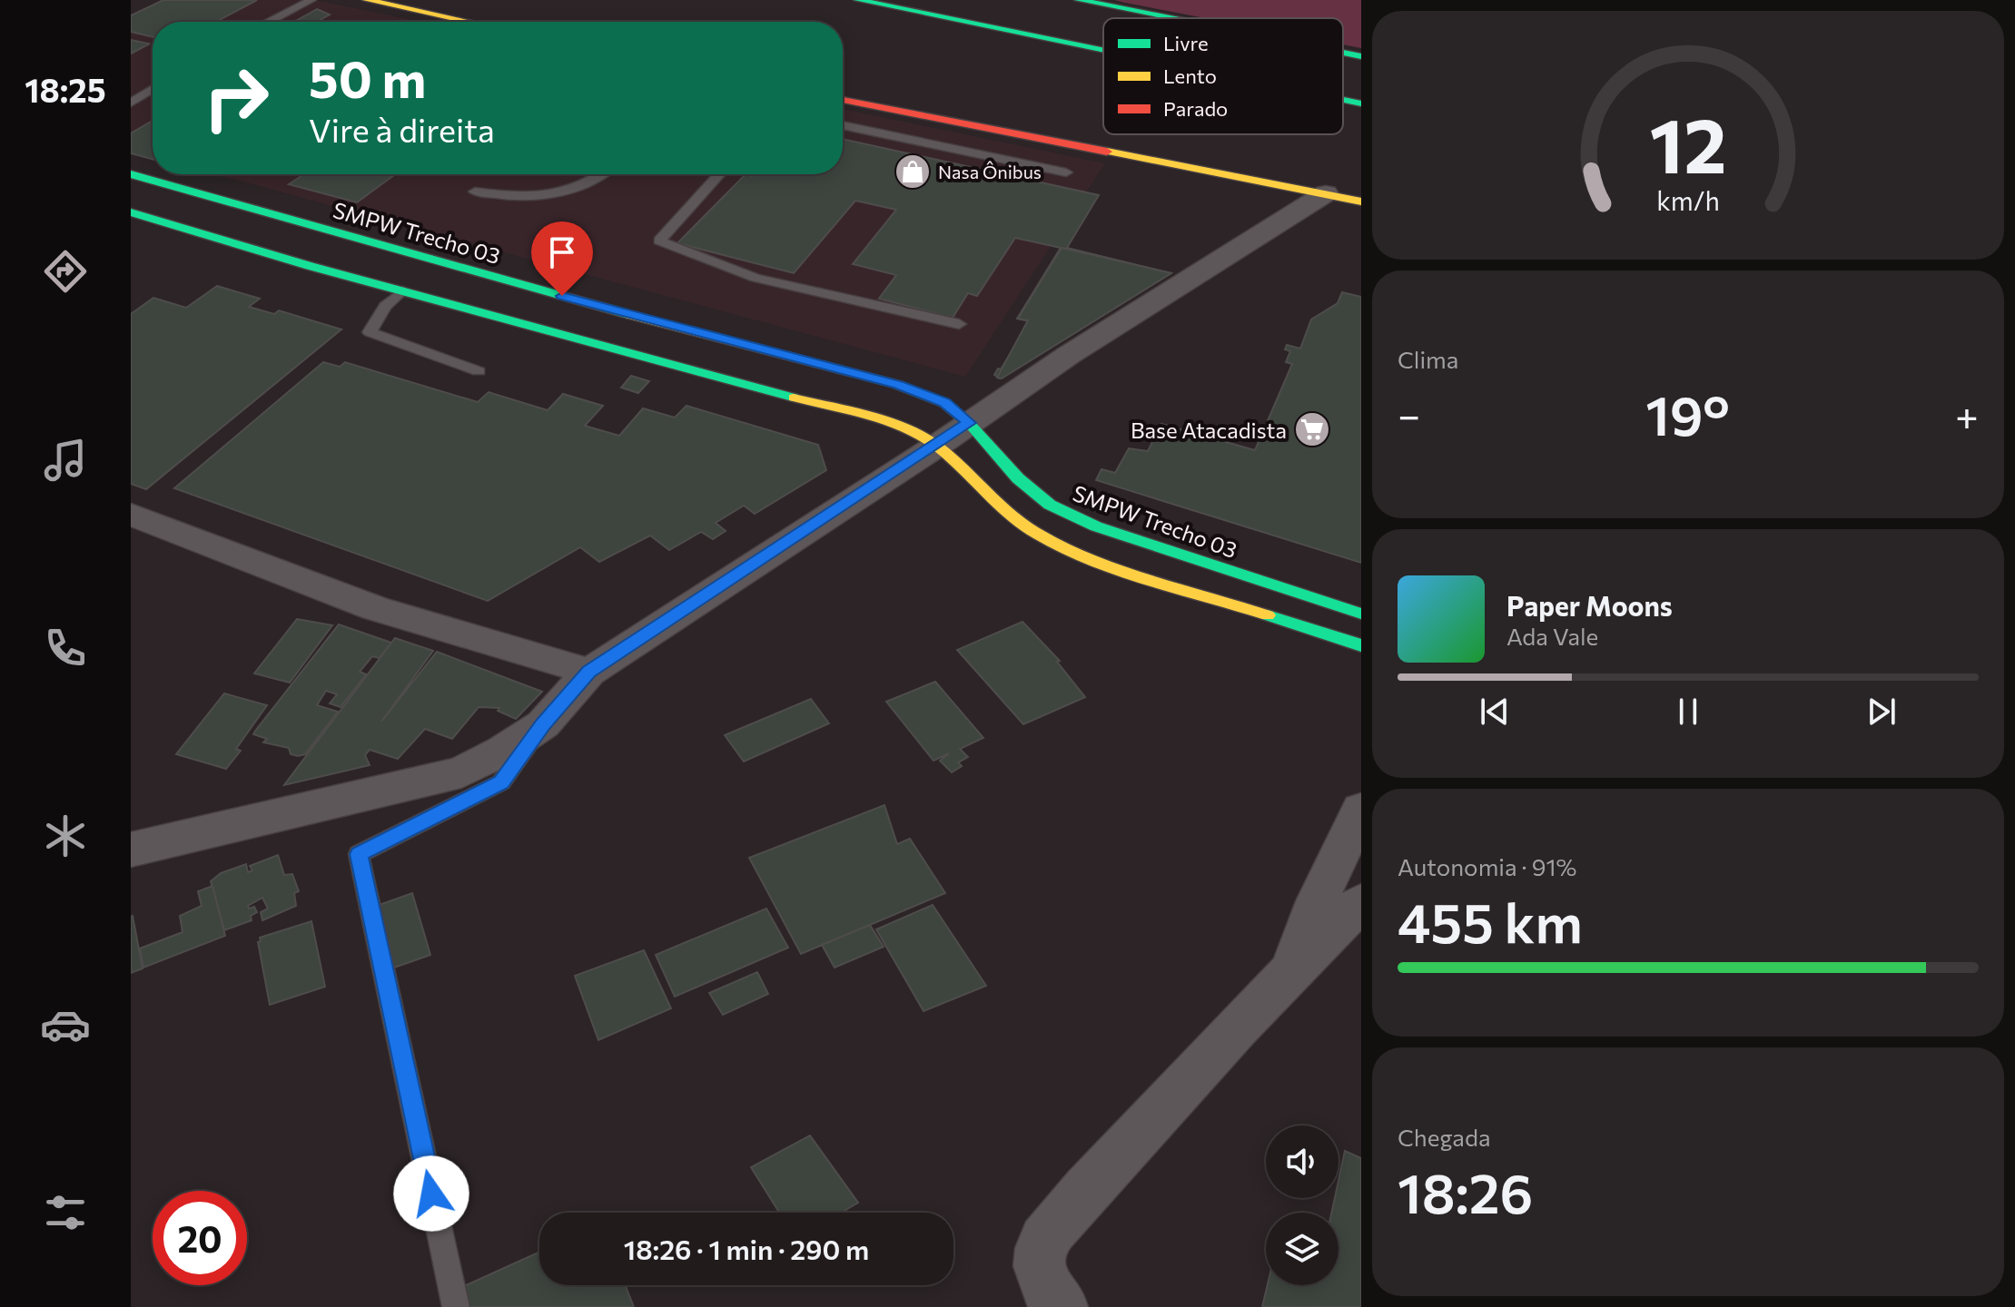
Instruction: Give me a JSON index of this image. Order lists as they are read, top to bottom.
{
  "streets": {
    "main road": ["SMPW Trecho 03"]
  },
  "places": {
    "shop": ["Nasa Ônibus"],
    "supermarket": ["Base Atacadista"]
  },
  "legend": ["Livre", "Lento", "Parado"],
  "page": {
    "tabs": "18:25",
    "turn": ["50 m", "Vire à direita"],
    "tile": [
      "Clima",
      ["Autonomia · 91%", "455 km"],
      ["Chegada", "18:26"]
    ],
    "heat": ["−", "19°", "+"],
    "song": ["Paper Moons", "Ada Vale"],
    "limit": "20",
    "trip": "18:26 · 1 min · 290 m",
    "gauge": ["12", "km/h"]
  }
}
